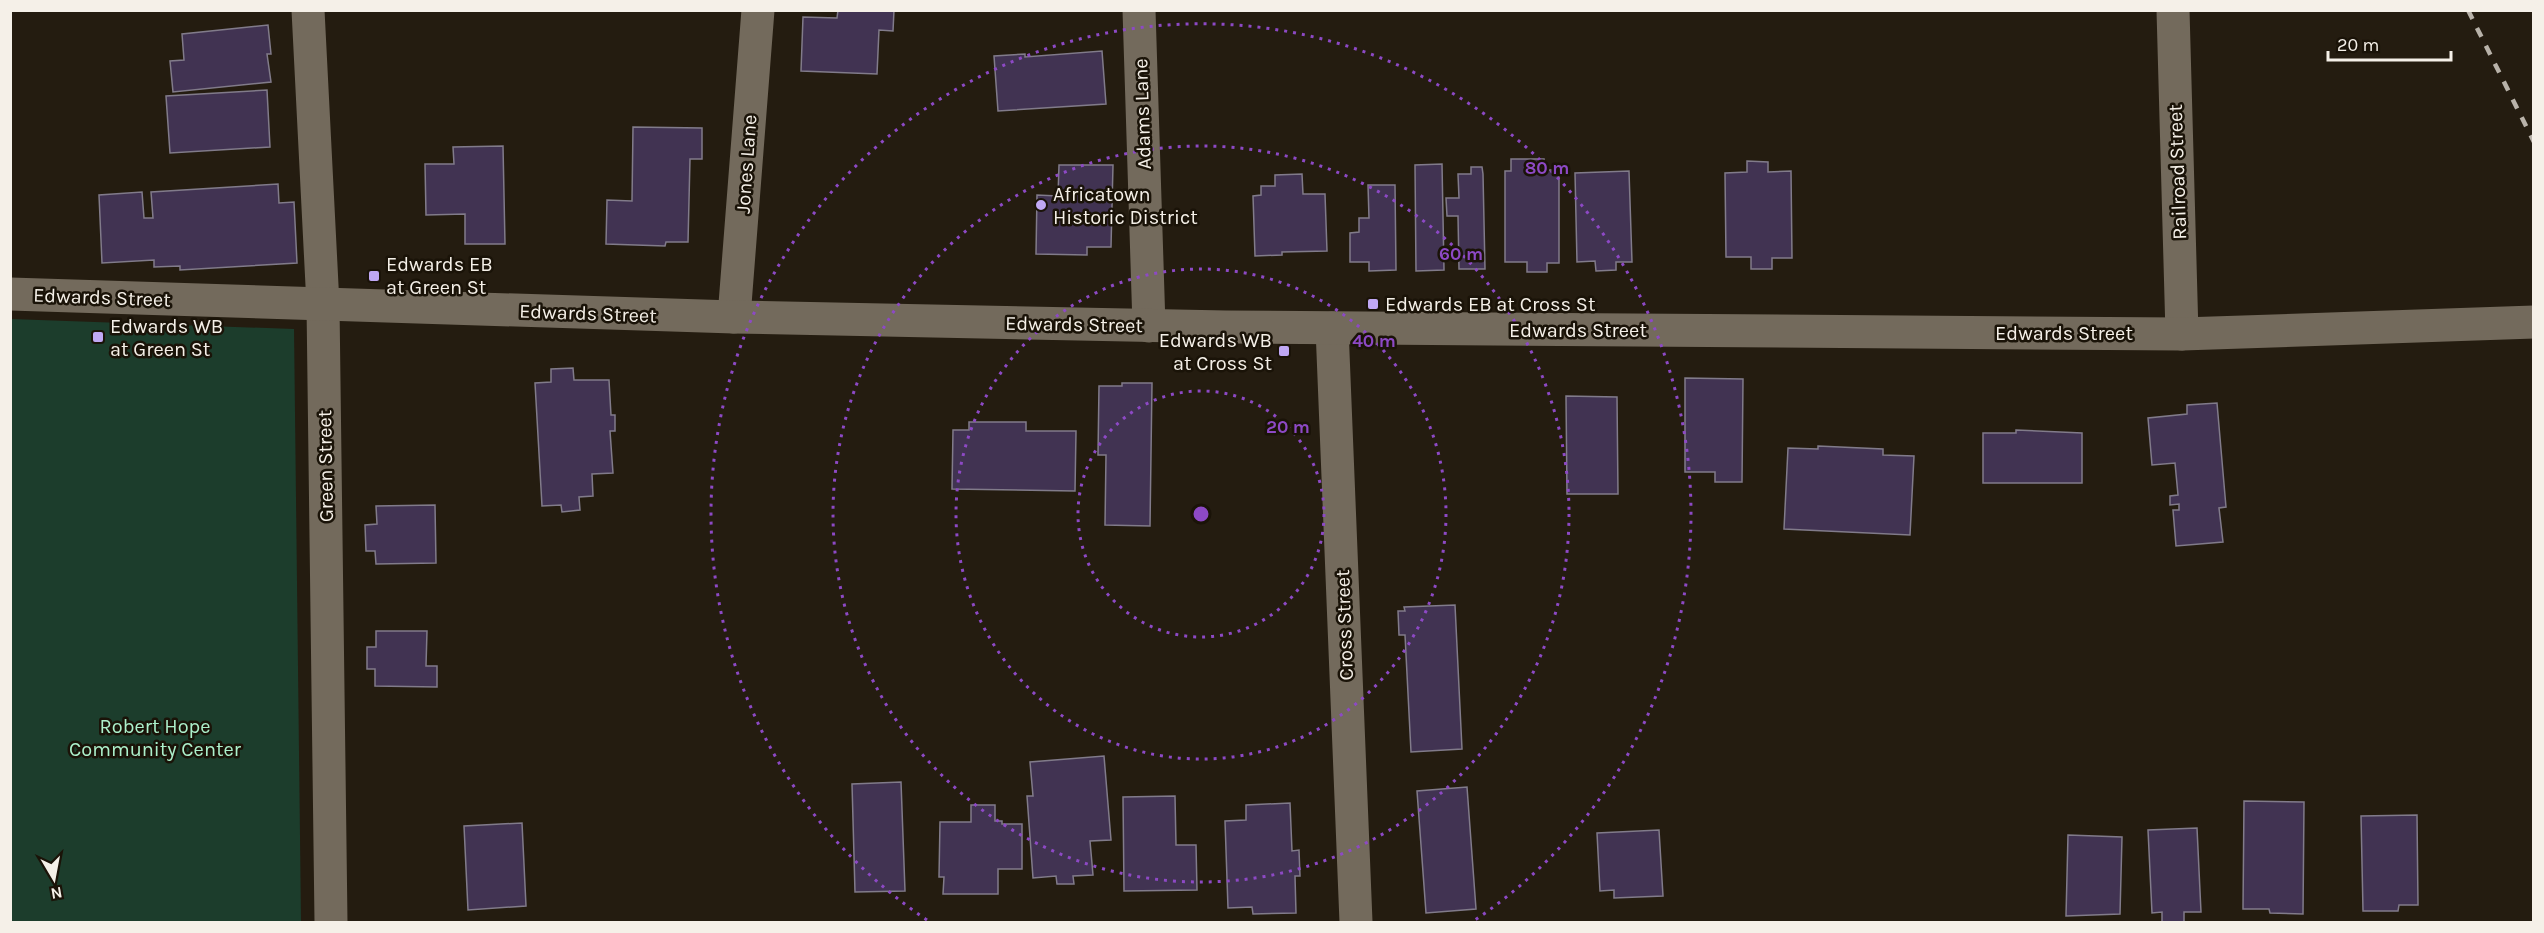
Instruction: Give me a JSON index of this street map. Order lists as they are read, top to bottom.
{
  "streets": {
    "street": [
      "Adams Lane",
      "Jones Lane",
      "Railroad Street",
      "Edwards Street",
      "Green Street",
      "Cross Street"
    ]
  },
  "crossings": [
    ["Adams Lane", "Edwards Street"],
    ["Jones Lane", "Edwards Street"],
    ["Railroad Street", "Edwards Street"],
    ["Edwards Street", "Green Street"],
    ["Edwards Street", "Cross Street"]
  ],
  "parks": ["Robert Hope Community Center"],
  "places": {
    "other": ["Africatown Historic District"],
    "transit": [
      "Edwards EB at Green St",
      "Edwards EB at Cross St",
      "Edwards WB at Green St",
      "Edwards WB at Cross St"
    ]
  },
  "scale_bar": "20 m",
  "north": "bottom",
  "rings": [
    "80 m",
    "60 m",
    "40 m",
    "20 m"
  ]
}
